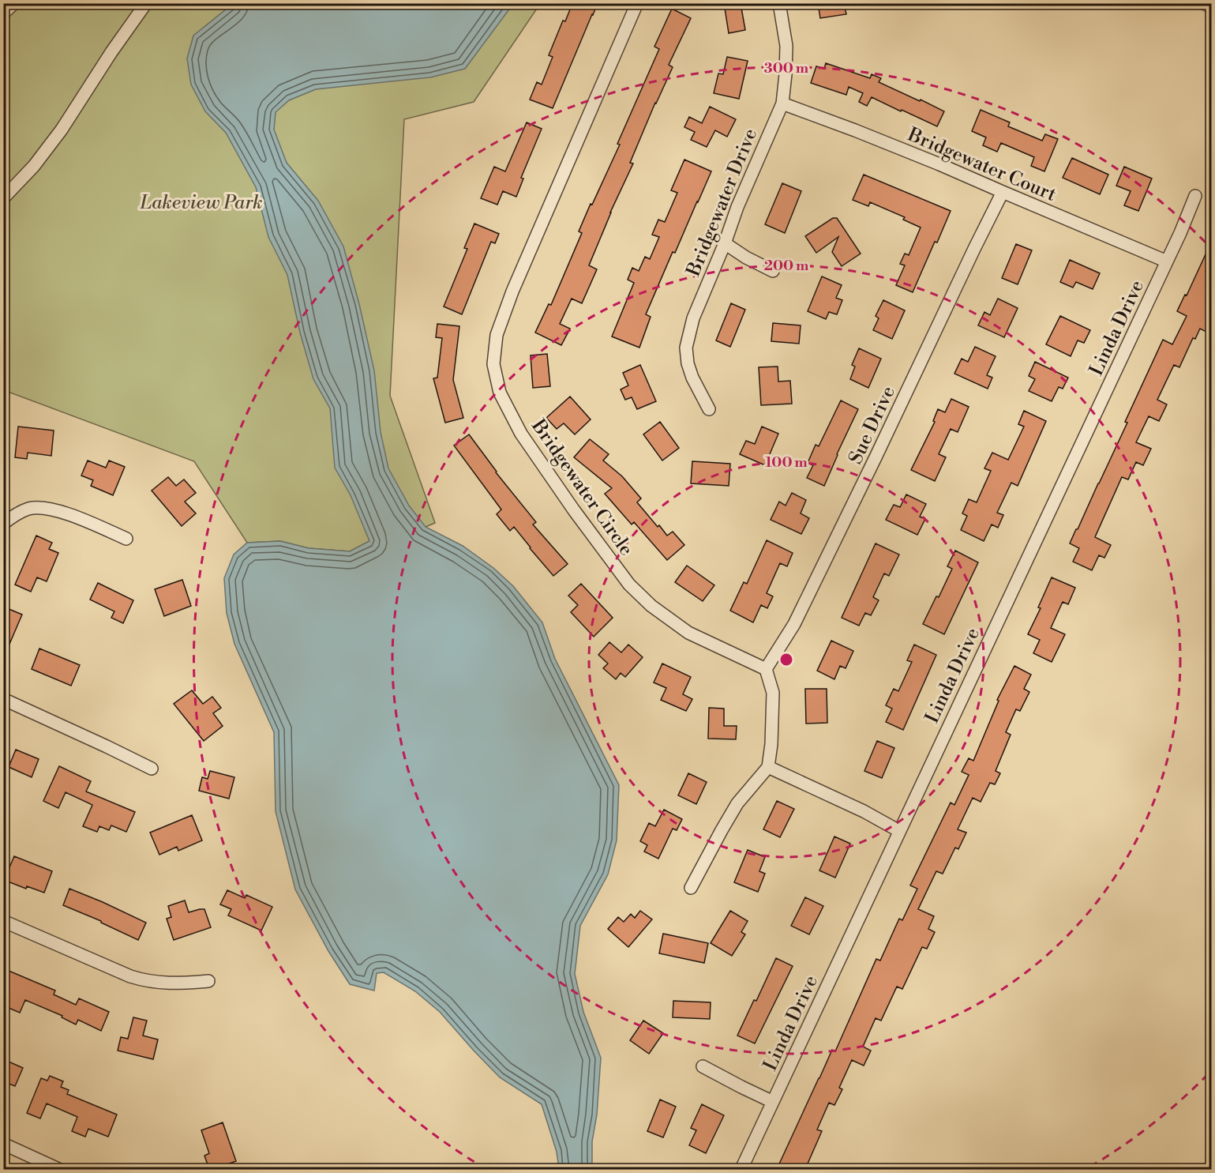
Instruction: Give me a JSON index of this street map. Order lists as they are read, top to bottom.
{
  "streets": {
    "street": [
      "Bridgewater Court",
      "Bridgewater Drive",
      "Linda Drive",
      "Sue Drive",
      "Bridgewater Circle"
    ]
  },
  "crossings": [
    ["Bridgewater Court", "Bridgewater Drive"],
    ["Bridgewater Court", "Linda Drive"],
    ["Bridgewater Court", "Sue Drive"],
    ["Sue Drive", "Bridgewater Circle"]
  ],
  "parks": ["Lakeview Park"],
  "rings": ["300 m", "200 m", "100 m"]
}
